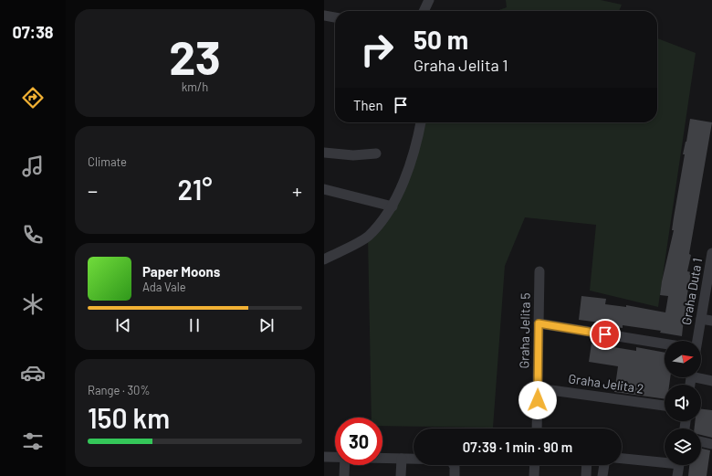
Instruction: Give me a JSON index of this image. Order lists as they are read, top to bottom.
{
  "streets": {
    "street": ["Graha Duta 1", "Graha Jelita 5", "Graha Jelita 2"]
  },
  "crossings": [
    ["Graha Jelita 5", "Graha Jelita 2"]
  ],
  "north": "right",
  "page": {
    "tabs": "07:38",
    "tile": [
      ["23", "km/h"],
      "Climate",
      ["Range · 30%", "150 km"]
    ],
    "turn": ["50 m", "Graha Jelita 1"],
    "then": "Then",
    "heat": ["−", "21°", "+"],
    "song": ["Paper Moons", "Ada Vale"],
    "limit": "30",
    "trip": "07:39 · 1 min · 90 m"
  }
}
